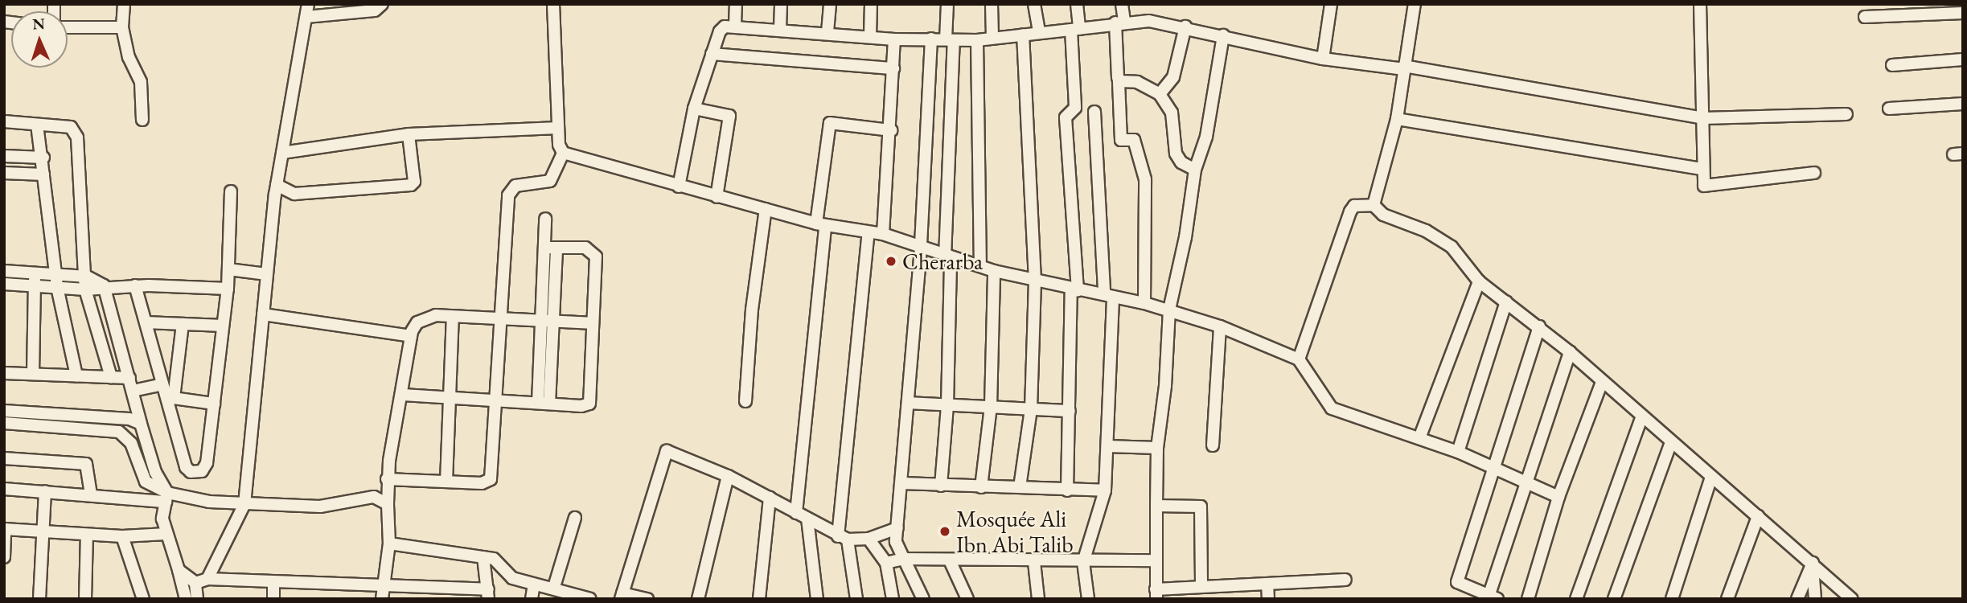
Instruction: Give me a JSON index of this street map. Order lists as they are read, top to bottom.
{
  "places": ["Cherarba", "Mosquée Ali Ibn Abi Talib"],
  "north": "top"
}
